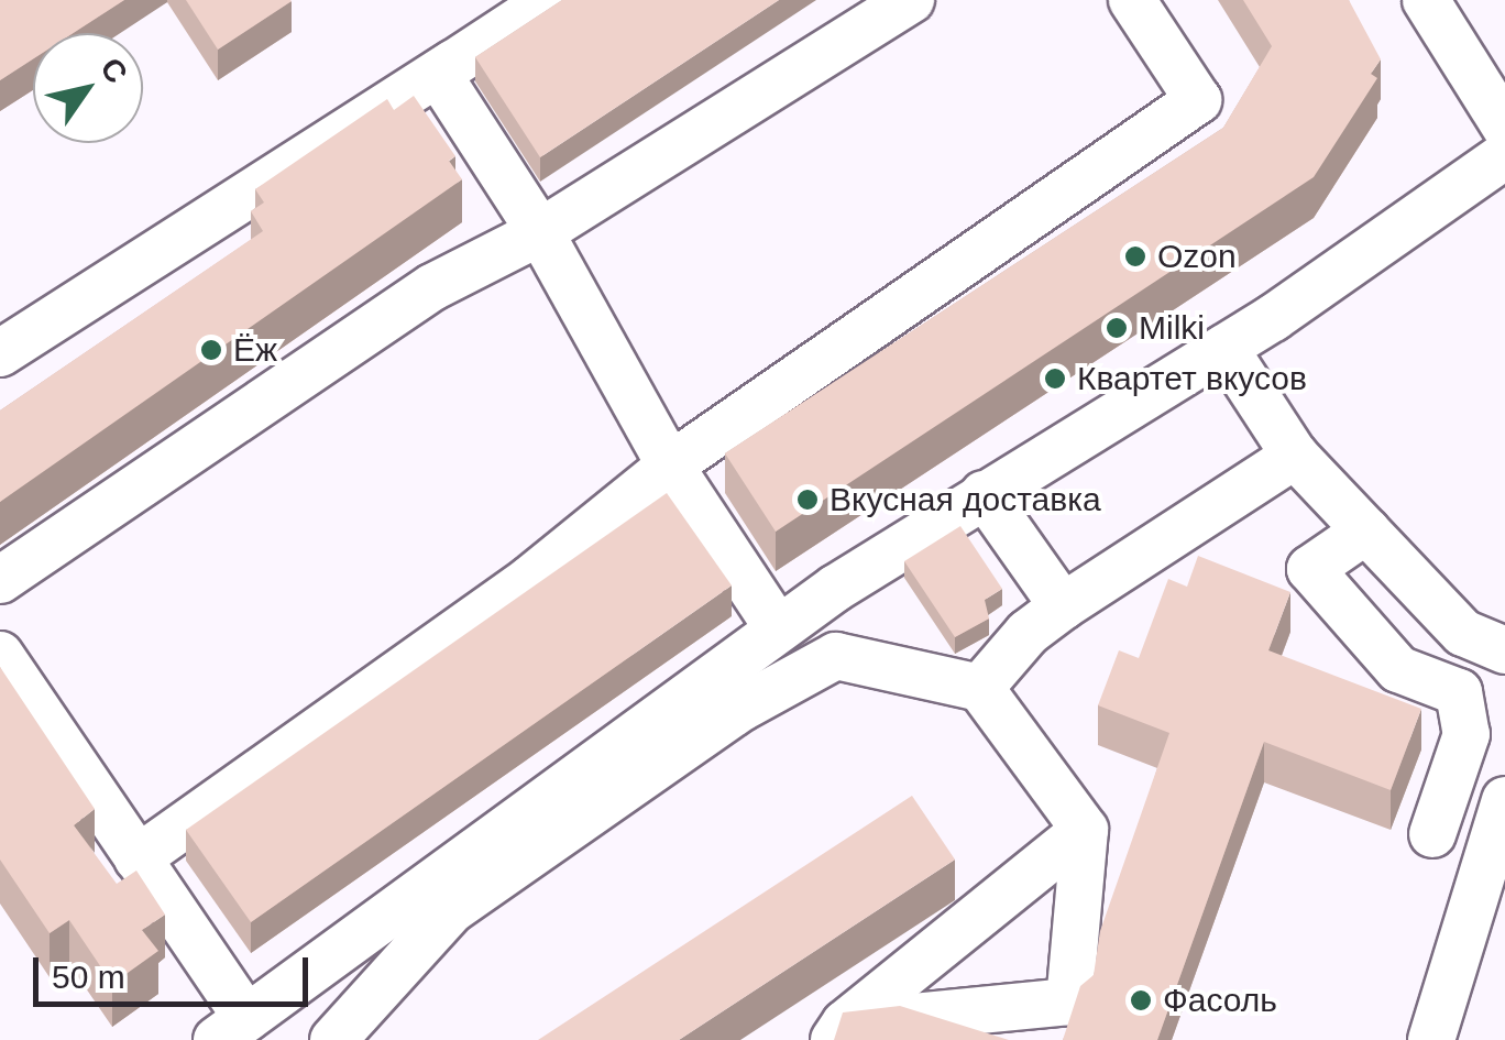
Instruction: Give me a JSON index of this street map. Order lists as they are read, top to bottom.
{
  "places": [
    "Ozon",
    "Milki",
    "Ёж",
    "Квартет вкусов",
    "Вкусная доставка",
    "Фасоль"
  ],
  "scale_bar": "50 m",
  "north": "top right"
}
